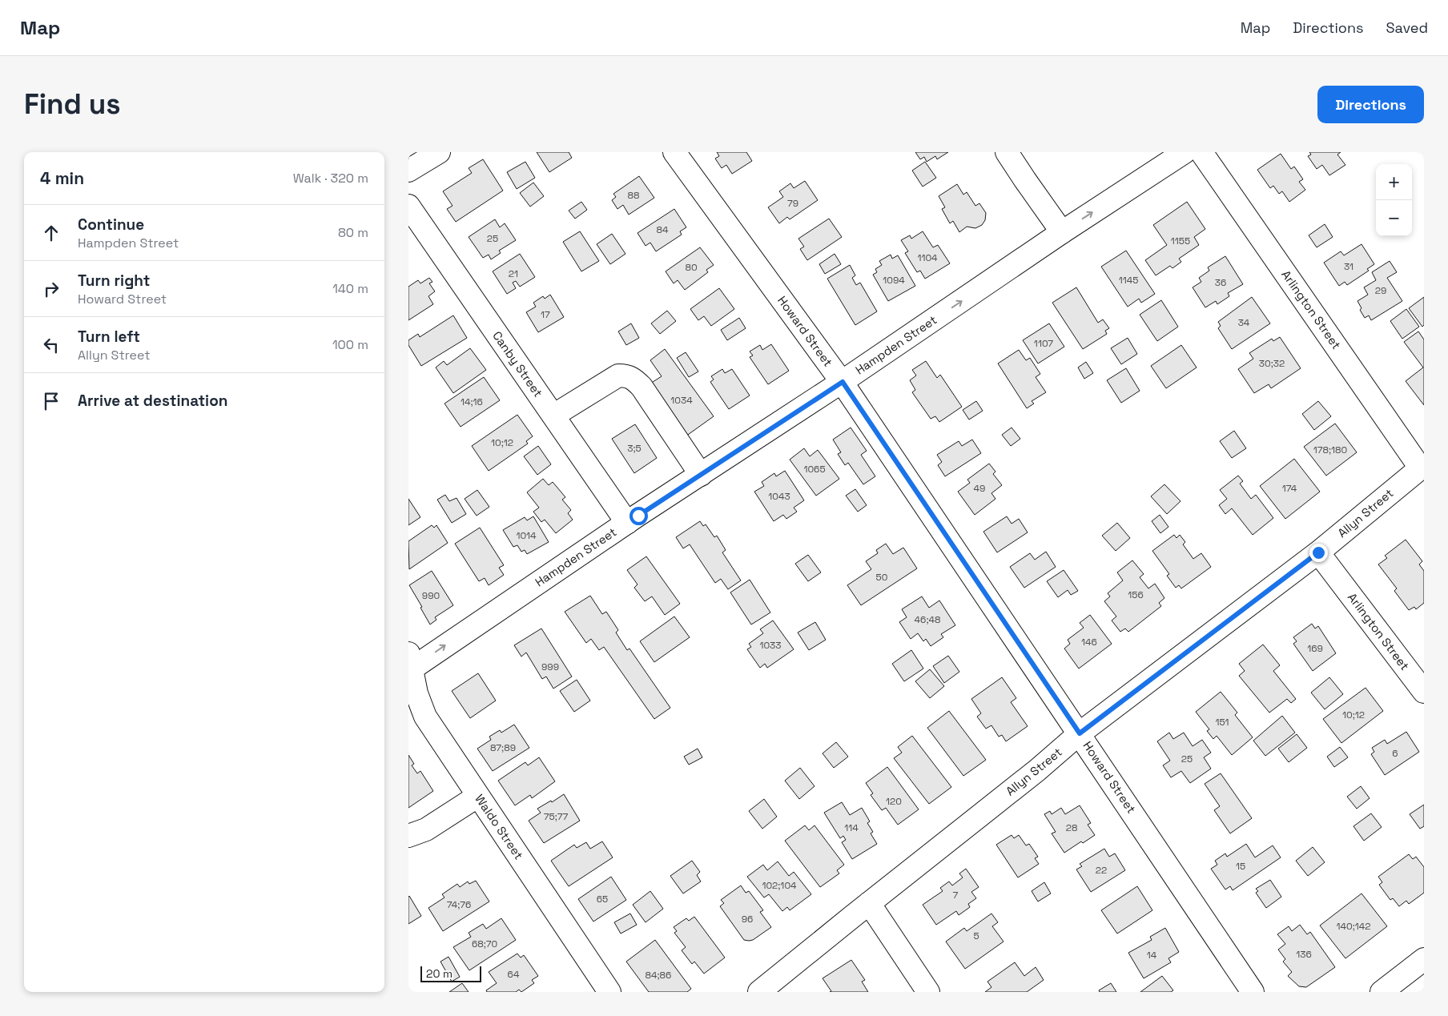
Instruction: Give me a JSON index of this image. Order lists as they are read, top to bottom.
{
  "streets": {
    "street": [
      "Arlington Street",
      "Howard Street",
      "Hampden Street",
      "Canby Street",
      "Allyn Street",
      "Waldo Street"
    ]
  },
  "crossings": [
    ["Arlington Street", "Allyn Street"],
    ["Howard Street", "Hampden Street"],
    ["Howard Street", "Allyn Street"],
    ["Hampden Street", "Canby Street"],
    ["Hampden Street", "Waldo Street"]
  ],
  "one_way": ["Hampden Street"],
  "house_numbers": [
    "88",
    "79",
    "84",
    "25",
    "1155",
    "1104",
    "31",
    "80",
    "21",
    "1094",
    "1145",
    "36",
    "29",
    "17",
    "34",
    "1107",
    "30;32",
    "1034",
    "14;16",
    "10;12",
    "3;5",
    "178;180",
    "1065",
    "49",
    "174",
    "1043",
    "1014",
    "50",
    "156",
    "990",
    "46;48",
    "146",
    "1033",
    "169",
    "999",
    "10;12",
    "151",
    "87;89",
    "6",
    "25",
    "120",
    "75;77",
    "114",
    "28",
    "15",
    "22",
    "102;104",
    "7",
    "65",
    "74;76",
    "96",
    "140;142",
    "5",
    "68;70",
    "136",
    "14",
    "64",
    "84;86"
  ],
  "scale_bar": "20 m",
  "page": {
    "header": "Map",
    "nav": ["Map", "Directions", "Saved"],
    "buttons": "Directions",
    "title": "Find us",
    "heading": ["4 min", "Walk · 320 m"],
    "map_buttons": ["+", "−"],
    "list": [
      ["Continue", "Hampden Street", "80 m"],
      ["Turn right", "Howard Street", "140 m"],
      ["Turn left", "Allyn Street", "100 m"],
      "Arrive at destination"
    ],
    "scale": "20 m"
  }
}
